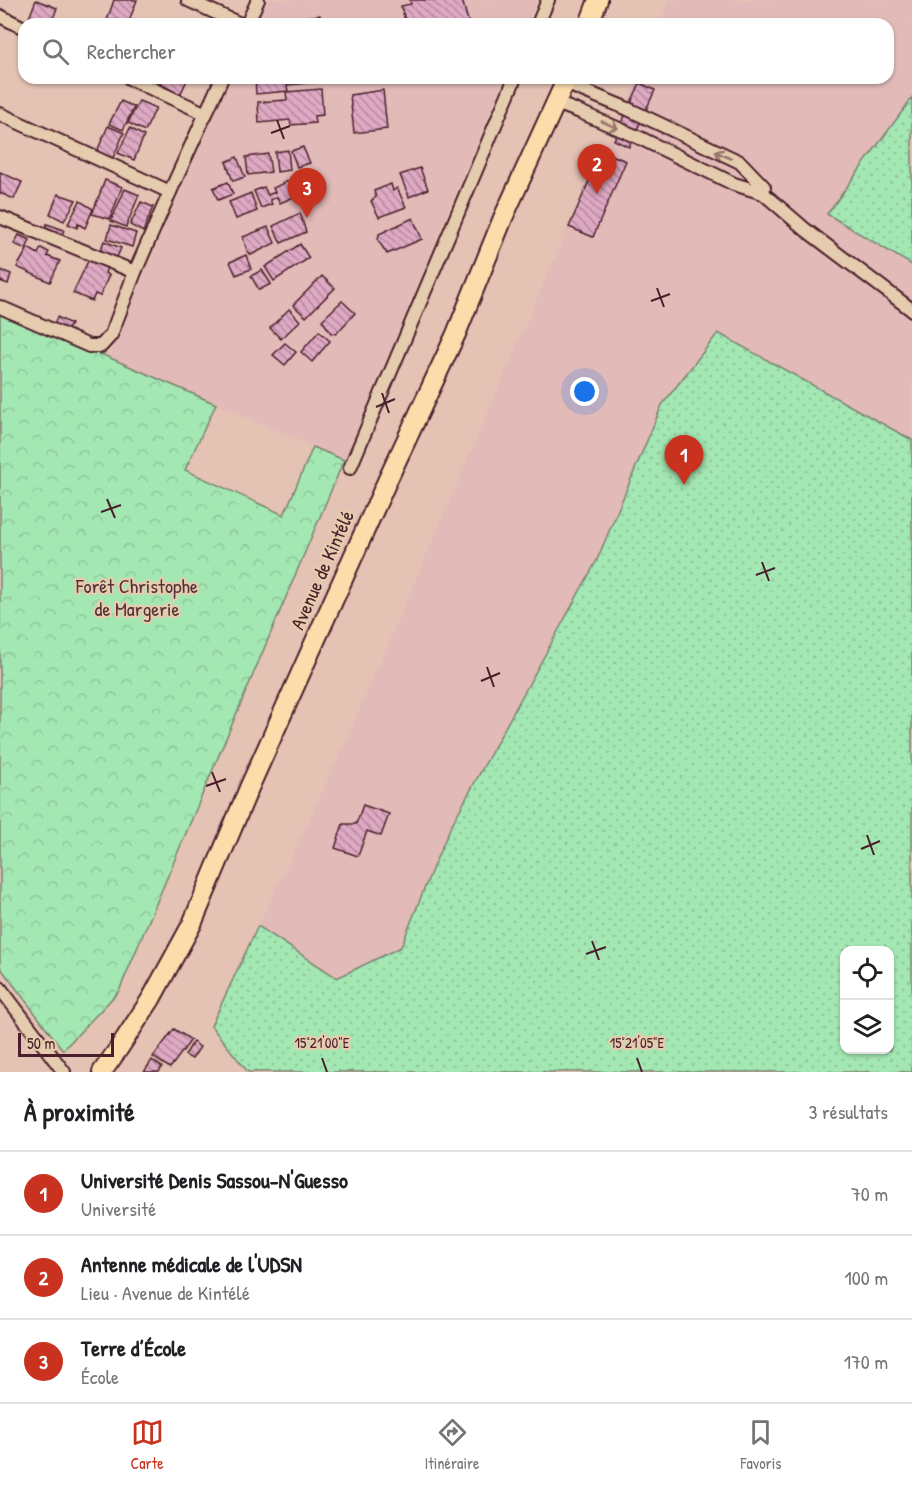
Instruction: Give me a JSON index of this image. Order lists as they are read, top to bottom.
{
  "streets": {
    "main road": ["Avenue de Kintélé"]
  },
  "parks": ["Forêt Christophe de Margerie"],
  "scale_bar": "50 m",
  "page": {
    "search": "Rechercher",
    "pins": ["2", "3", "1"],
    "scale": "50 m",
    "heading": ["À proximité", "3 résultats"],
    "list": [
      {
        "mark": "1",
        "name": "Université Denis Sassou-N'Guesso",
        "note": "Université",
        "value": "70 m"
      },
      {
        "mark": "2",
        "name": "Antenne médicale de l'UDSN",
        "note": "Lieu · Avenue de Kintélé",
        "value": "100 m"
      },
      {
        "mark": "3",
        "name": "Terre d’École",
        "note": "École",
        "value": "170 m"
      }
    ],
    "nav": ["Carte", "Itinéraire", "Favoris"]
  },
  "coordinates": ["15°21'00\"E", "15°21'05\"E"]
}
